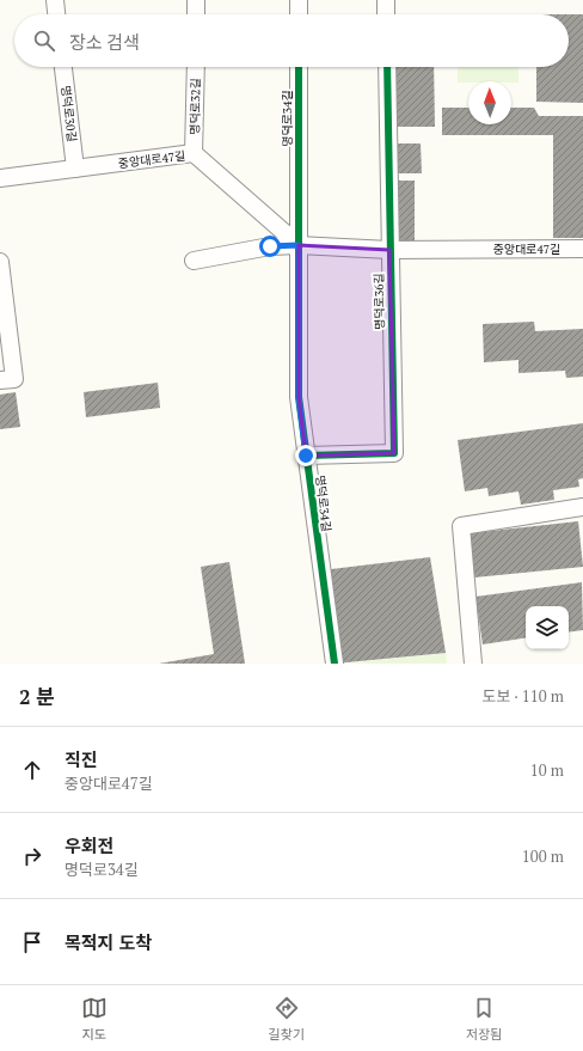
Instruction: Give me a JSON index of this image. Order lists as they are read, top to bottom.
{
  "streets": {
    "street": [
      "명덕로32길",
      "명덕로30길",
      "명덕로34길",
      "중앙대로47길",
      "명덕로36길"
    ]
  },
  "crossings": [
    ["명덕로32길", "중앙대로47길"],
    ["명덕로30길", "중앙대로47길"],
    ["명덕로34길", "중앙대로47길"],
    ["명덕로34길", "명덕로36길"],
    ["중앙대로47길", "명덕로36길"]
  ],
  "north": "top",
  "page": {
    "search": "장소 검색",
    "heading": ["2 분", "도보 · 110 m"],
    "list": [
      ["직진", "중앙대로47길", "10 m"],
      ["우회전", "명덕로34길", "100 m"],
      "목적지 도착"
    ],
    "nav": ["지도", "길찾기", "저장됨"]
  }
}
